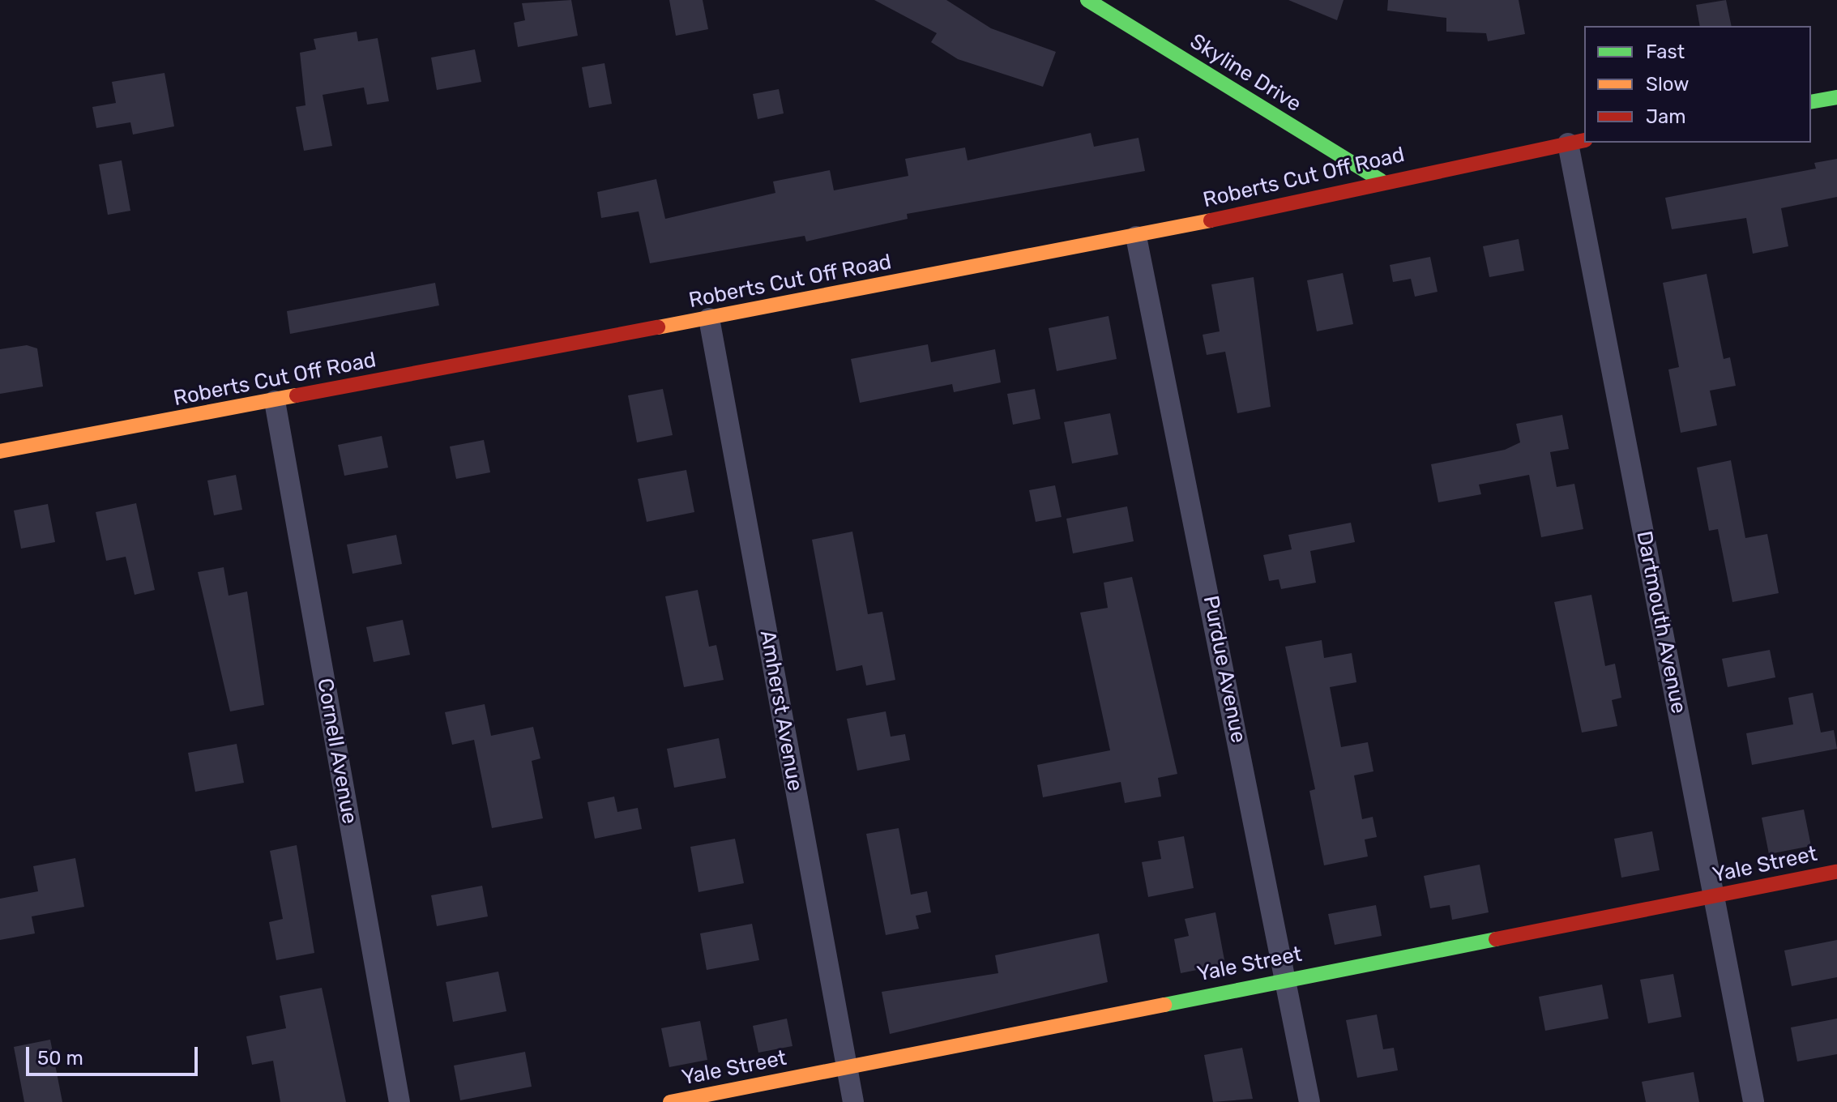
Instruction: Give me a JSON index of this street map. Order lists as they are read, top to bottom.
{
  "streets": {
    "street": [
      "Skyline Drive",
      "Roberts Cut Off Road",
      "Dartmouth Avenue",
      "Purdue Avenue",
      "Amherst Avenue",
      "Cornell Avenue",
      "Yale Street"
    ]
  },
  "crossings": [
    ["Skyline Drive", "Roberts Cut Off Road"],
    ["Roberts Cut Off Road", "Dartmouth Avenue"],
    ["Roberts Cut Off Road", "Purdue Avenue"],
    ["Roberts Cut Off Road", "Amherst Avenue"],
    ["Roberts Cut Off Road", "Cornell Avenue"],
    ["Dartmouth Avenue", "Yale Street"],
    ["Purdue Avenue", "Yale Street"],
    ["Amherst Avenue", "Yale Street"]
  ],
  "legend": ["Fast", "Slow", "Jam"],
  "scale_bar": "50 m"
}
